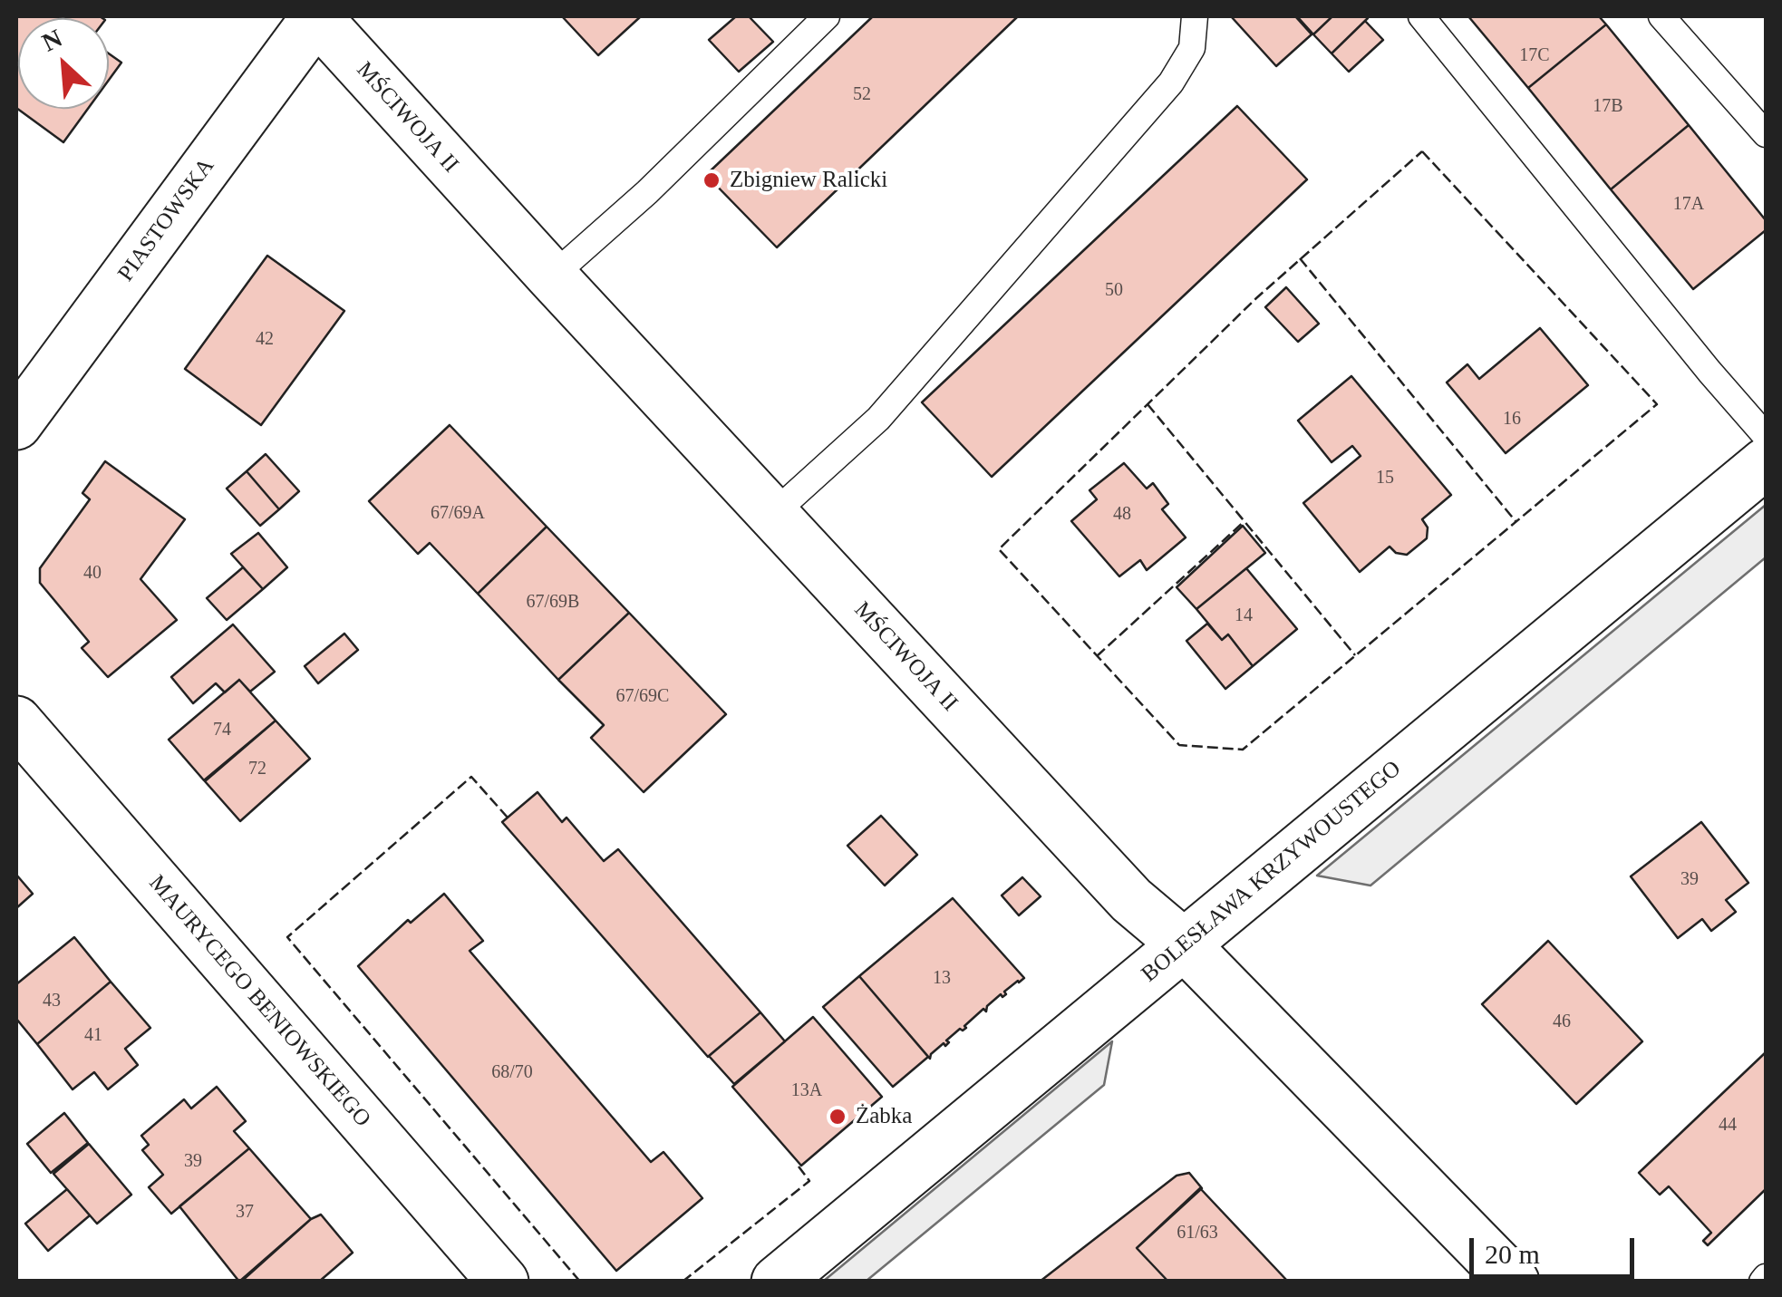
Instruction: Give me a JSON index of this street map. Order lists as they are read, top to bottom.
{
  "streets": {
    "street": [
      "MŚCIWOJA II",
      "PIASTOWSKA",
      "BOLESŁAWA KRZYWOUSTEGO",
      "MAURYCEGO BENIOWSKIEGO"
    ]
  },
  "crossings": [
    ["MŚCIWOJA II", "PIASTOWSKA"],
    ["MŚCIWOJA II", "BOLESŁAWA KRZYWOUSTEGO"]
  ],
  "places": ["Zbigniew Ralicki", "Żabka"],
  "house_numbers": [
    "17C",
    "52",
    "17B",
    "17A",
    "50",
    "42",
    "16",
    "15",
    "67/69A",
    "48",
    "40",
    "67/69B",
    "14",
    "67/69C",
    "74",
    "72",
    "39",
    "13",
    "43",
    "46",
    "41",
    "68/70",
    "13A",
    "44",
    "39",
    "37",
    "61/63"
  ],
  "scale_bar": "20 m",
  "north": "top left"
}
